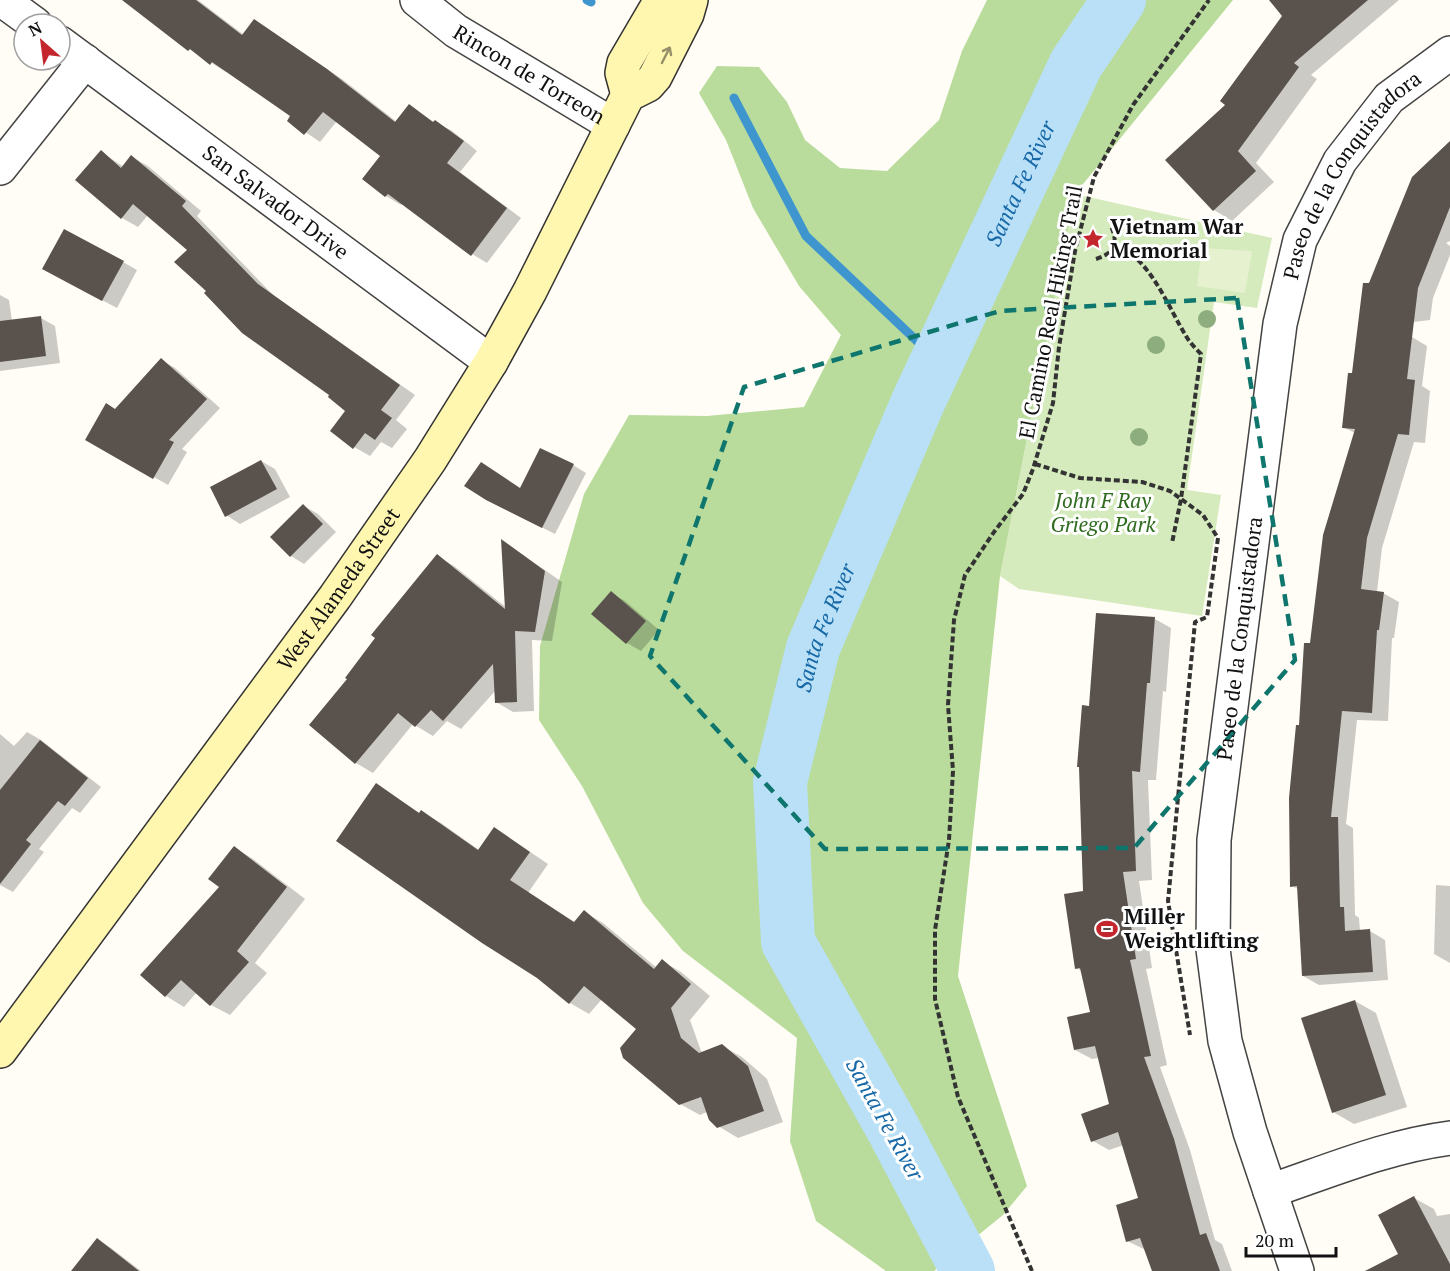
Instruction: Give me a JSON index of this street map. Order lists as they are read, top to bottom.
{
  "streets": {
    "street": [
      "Rincon de Torreon",
      "Paseo de la Conquistadora",
      "San Salvador Drive",
      "West Alameda Street"
    ],
    "path": ["El Camino Real Hiking Trail"]
  },
  "crossings": [
    ["Rincon de Torreon", "West Alameda Street"],
    ["San Salvador Drive", "West Alameda Street"]
  ],
  "water": ["Santa Fe River"],
  "parks": ["John F Ray Griego Park"],
  "places": {
    "place": ["Vietnam War Memorial"],
    "sports": ["Miller Weightlifting"]
  },
  "scale_bar": "20 m",
  "north": "top left"
}
